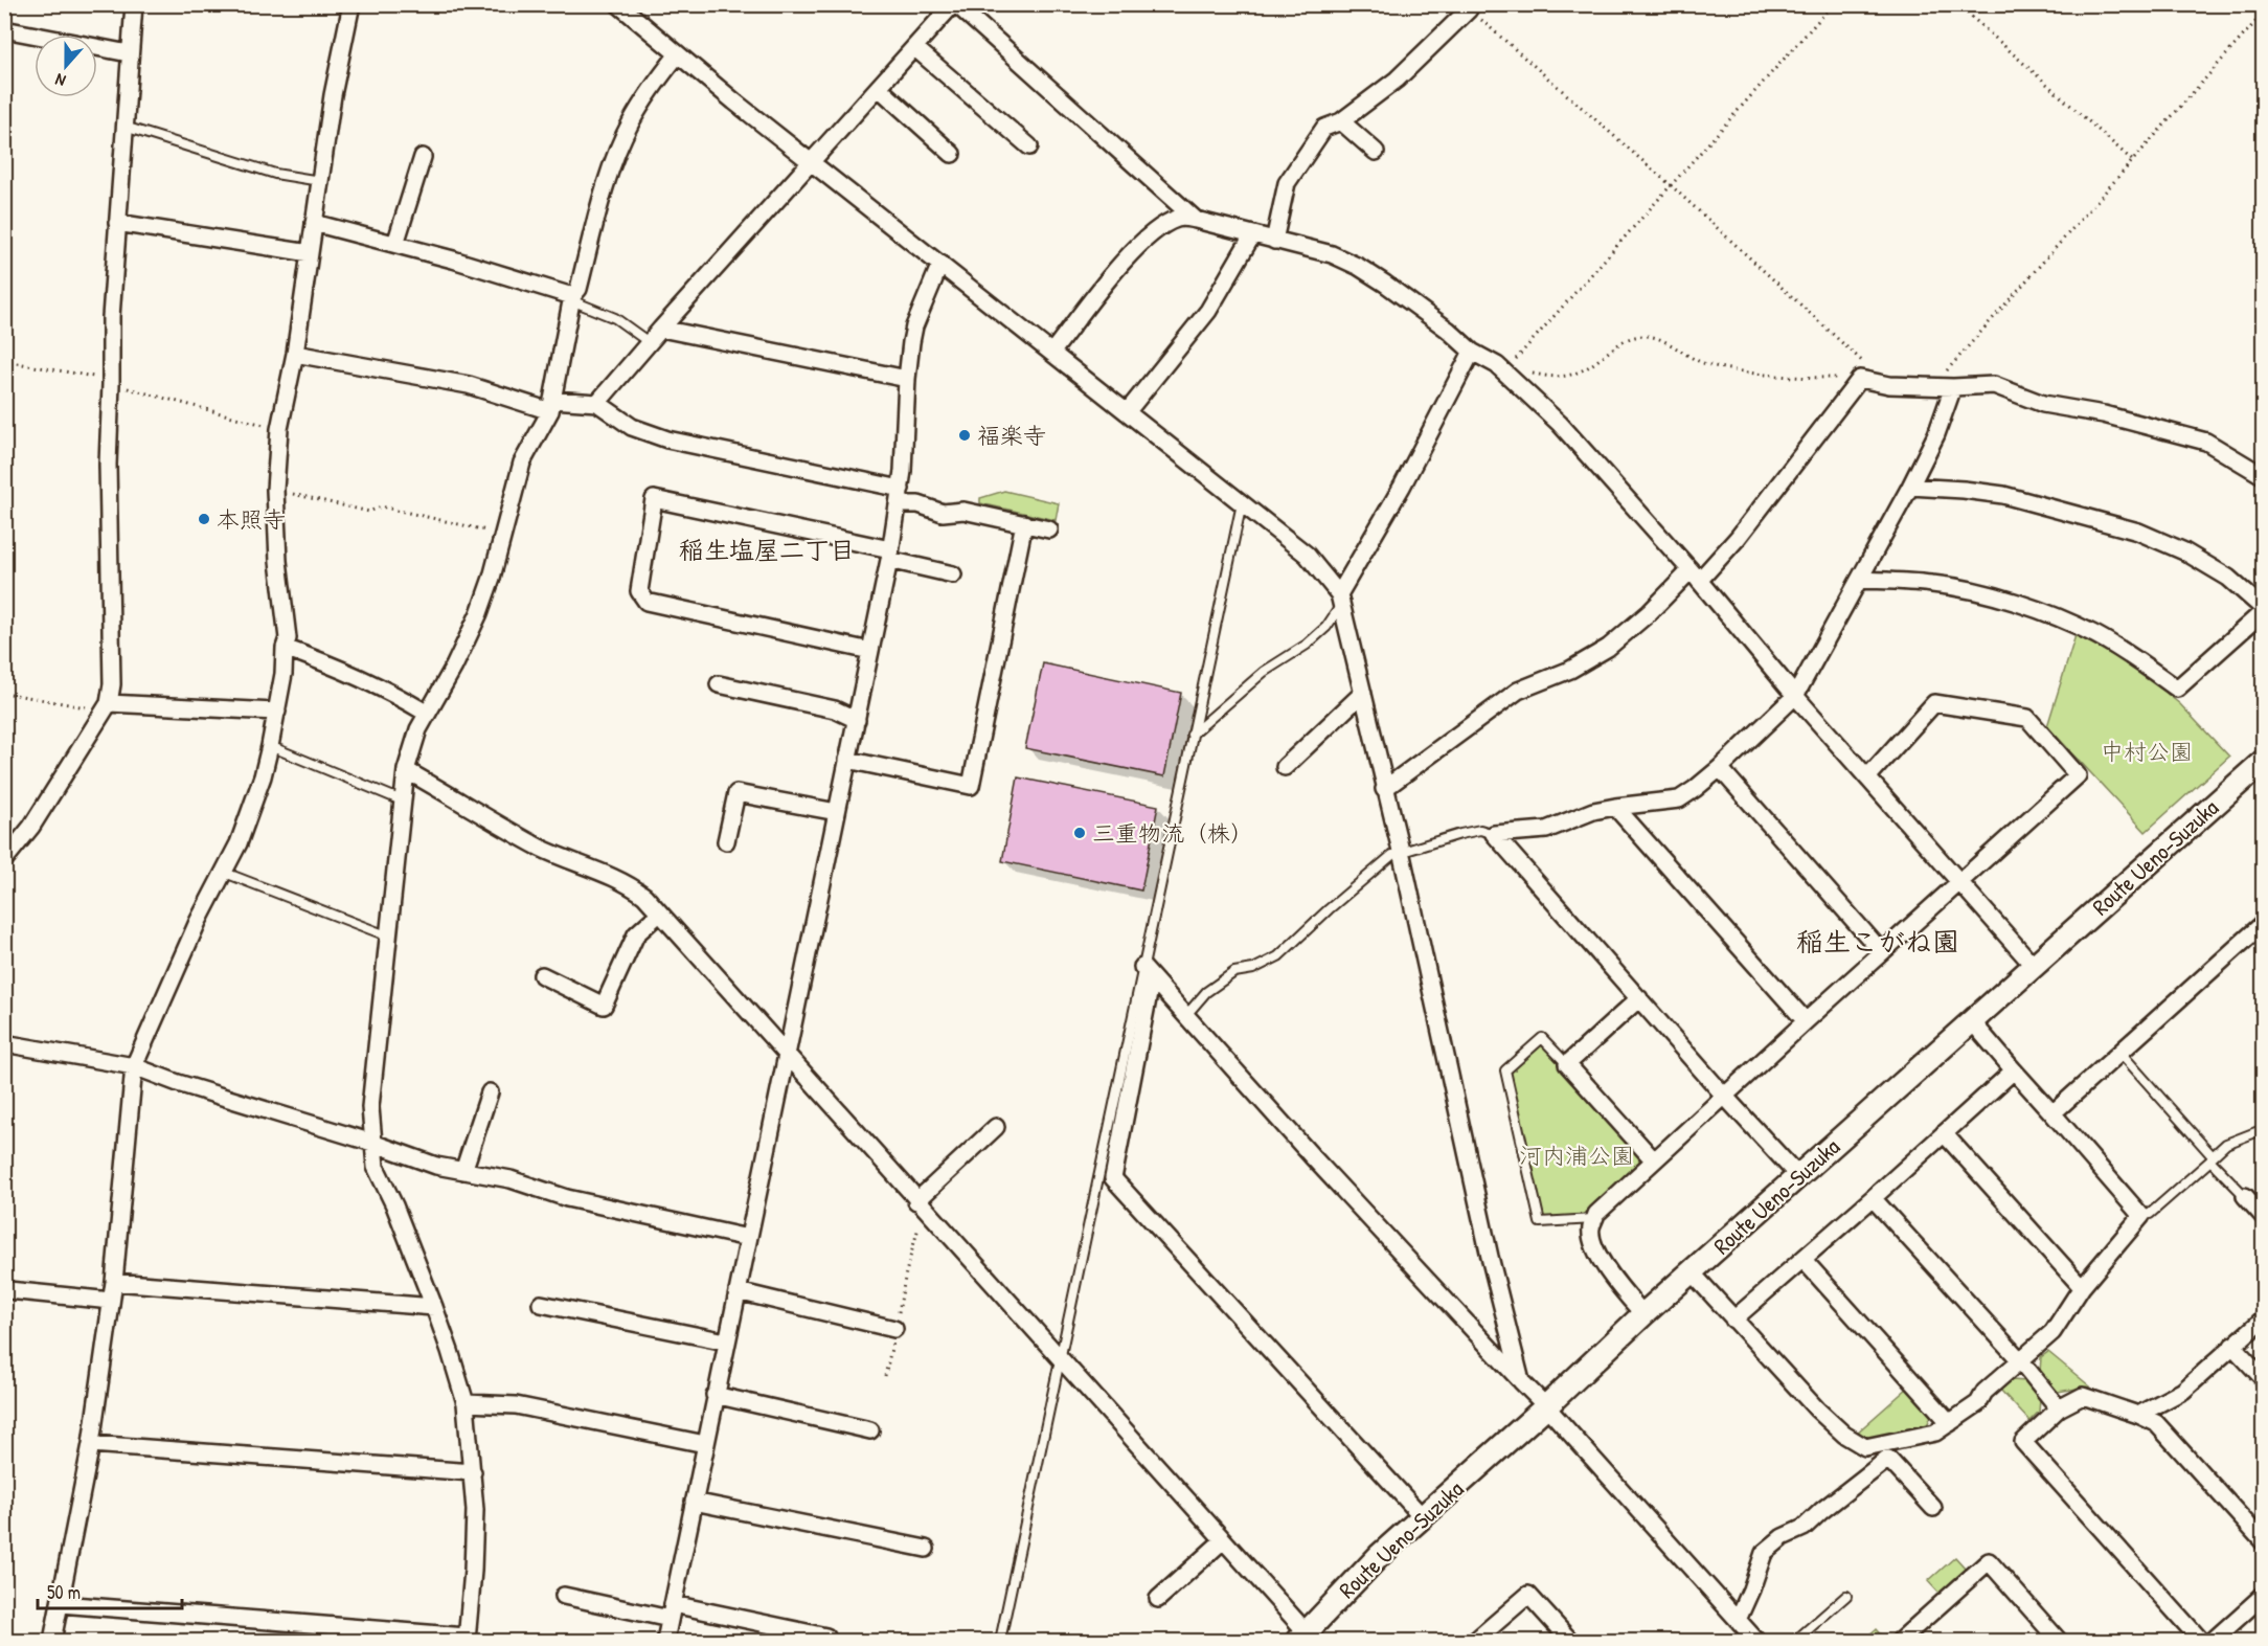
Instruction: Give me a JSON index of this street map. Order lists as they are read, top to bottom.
{
  "streets": {
    "main road": ["Route Ueno-Suzuka"]
  },
  "districts": ["稲生塩屋二丁目", "稲生こがね園"],
  "parks": ["中村公園", "河内浦公園"],
  "places": ["福楽寺", "本照寺", "三重物流（株）"],
  "scale_bar": "50 m",
  "north": "bottom"
}
